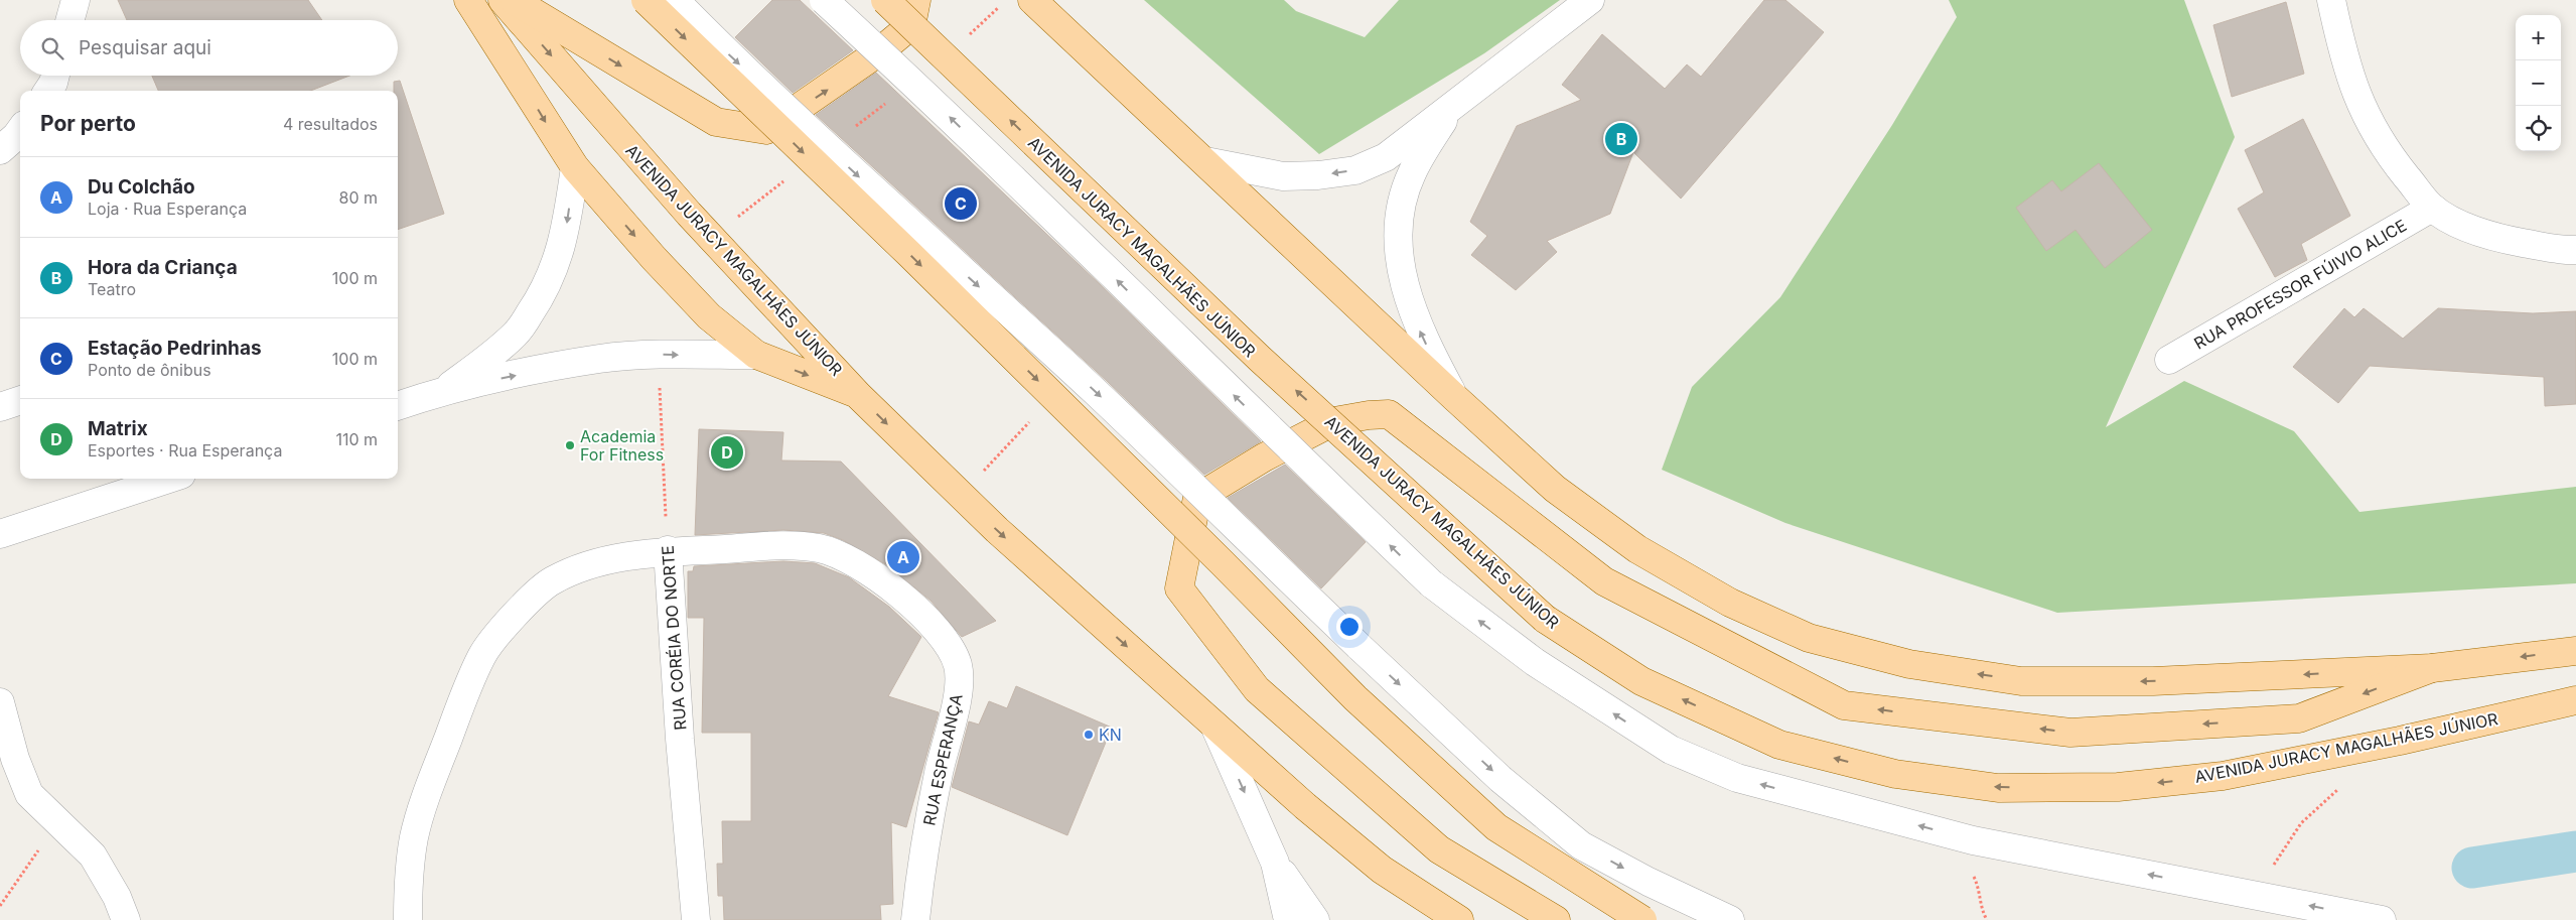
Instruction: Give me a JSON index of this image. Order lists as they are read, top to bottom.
{
  "streets": {
    "main road": ["AVENIDA JURACY MAGALHÃES JÚNIOR"],
    "street": ["RUA PROFESSOR FÚIVIO ALICE", "RUA CORÉIA DO NORTE", "RUA ESPERANÇA"]
  },
  "crossings": [
    ["RUA CORÉIA DO NORTE", "RUA ESPERANÇA"]
  ],
  "places": ["Academia For Fitness", "KN"],
  "page": {
    "map_buttons": ["+", "−"],
    "search": "Pesquisar aqui",
    "heading": ["Por perto", "4 resultados"],
    "pins": [
      "B",
      "C",
      "D",
      "A"
    ],
    "list": [
      {
        "mark": "A",
        "name": "Du Colchão",
        "note": "Loja · Rua Esperança",
        "value": "80 m"
      },
      {
        "mark": "B",
        "name": "Hora da Criança",
        "note": "Teatro",
        "value": "100 m"
      },
      {
        "mark": "C",
        "name": "Estação Pedrinhas",
        "note": "Ponto de ônibus",
        "value": "100 m"
      },
      {
        "mark": "D",
        "name": "Matrix",
        "note": "Esportes · Rua Esperança",
        "value": "110 m"
      }
    ]
  }
}
